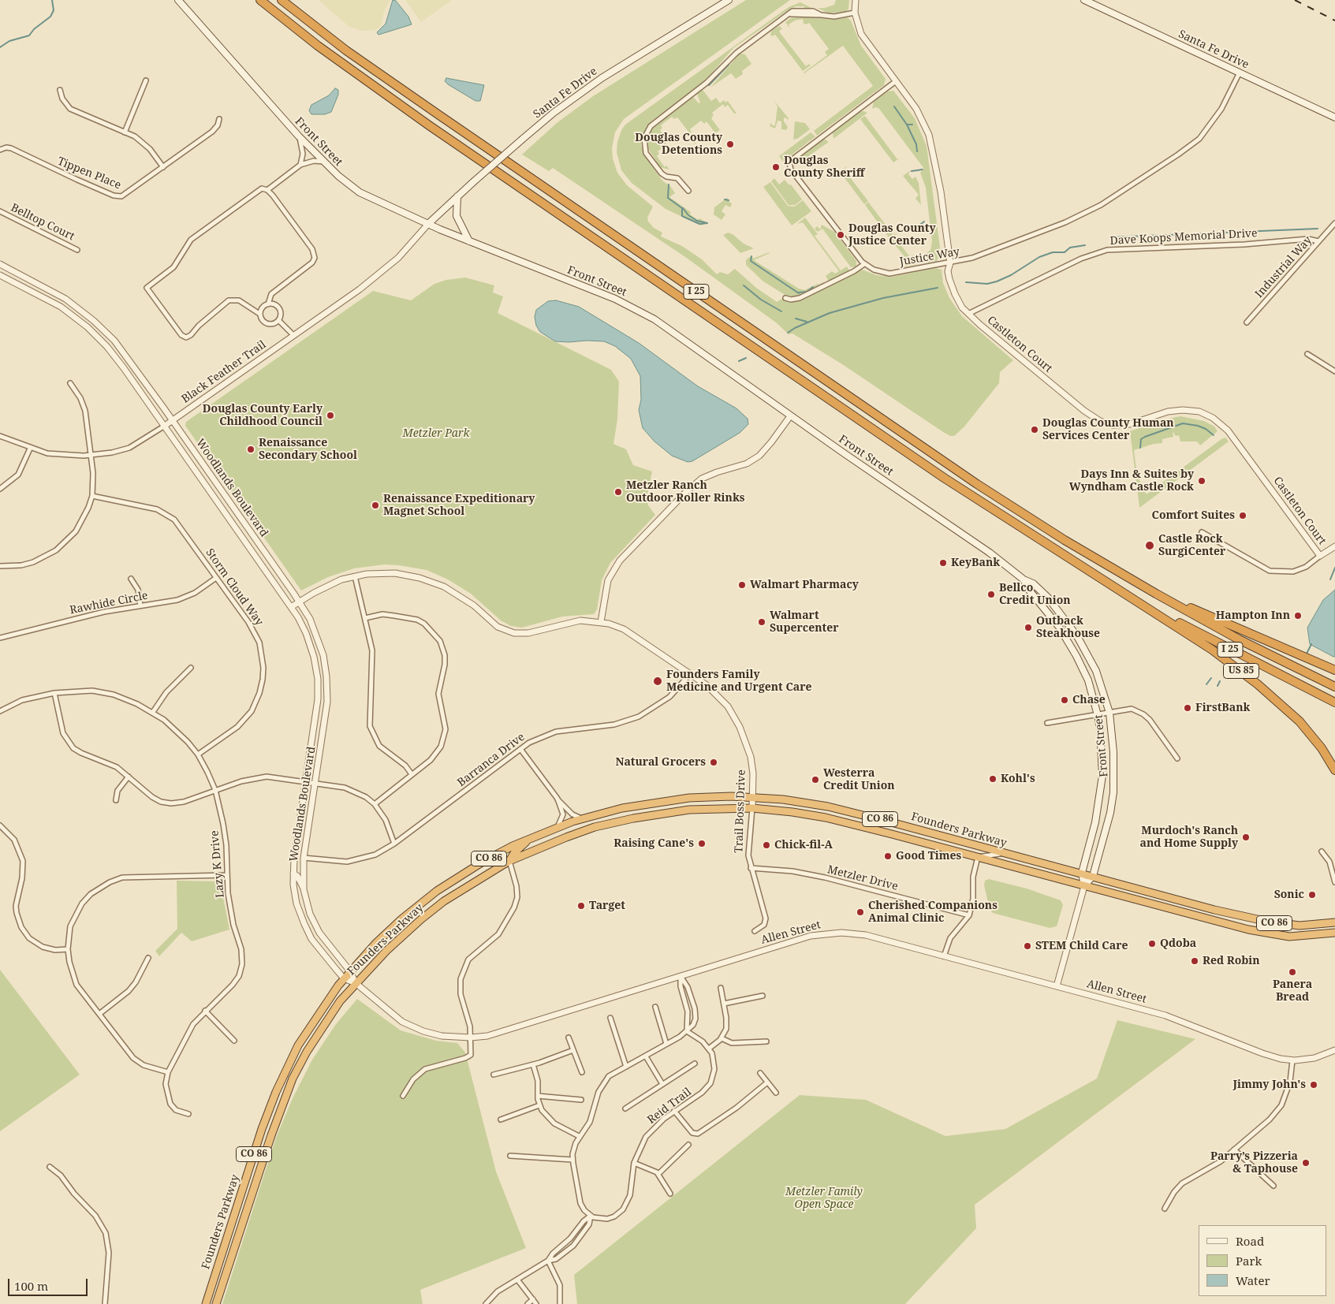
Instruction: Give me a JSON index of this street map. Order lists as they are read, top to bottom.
{
  "streets": {
    "highway": [
      "I 25",
      "US 85",
      "CO 86",
      "Founders Parkway"
    ],
    "main road": ["Santa Fe Drive", "Front Street"],
    "street": [
      "Tippen Place",
      "Belltop Court",
      "Dave Koops Memorial Drive",
      "Justice Way",
      "Industrial Way",
      "Castleton Court",
      "Black Feather Trail",
      "Woodlands Boulevard",
      "Storm Cloud Way",
      "Rawhide Circle",
      "Barranca Drive",
      "Trail Boss Drive",
      "Lazy K Drive",
      "Metzler Drive",
      "Allen Street",
      "Reid Trail"
    ]
  },
  "crossings": [
    ["Santa Fe Drive", "Front Street"],
    ["Santa Fe Drive", "Justice Way"],
    ["Santa Fe Drive", "Black Feather Trail"],
    ["Front Street", "Black Feather Trail"],
    ["Front Street", "Founders Parkway"],
    ["Front Street", "Allen Street"],
    ["Dave Koops Memorial Drive", "Industrial Way"],
    ["Dave Koops Memorial Drive", "Castleton Court"],
    ["Justice Way", "Castleton Court"],
    ["I 25", "US 85"],
    ["Black Feather Trail", "Woodlands Boulevard"],
    ["Woodlands Boulevard", "Barranca Drive"],
    ["Woodlands Boulevard", "Trail Boss Drive"],
    ["Woodlands Boulevard", "Founders Parkway"],
    ["Woodlands Boulevard", "Allen Street"],
    ["Storm Cloud Way", "Rawhide Circle"],
    ["Storm Cloud Way", "Lazy K Drive"],
    ["Barranca Drive", "Trail Boss Drive"],
    ["Trail Boss Drive", "Founders Parkway"],
    ["Trail Boss Drive", "Metzler Drive"],
    ["Founders Parkway", "Allen Street"]
  ],
  "parks": ["Metzler Park", "Metzler Family Open Space"],
  "places": [
    "Douglas County Detentions",
    "Douglas County Sheriff",
    "Douglas County Justice Center",
    "Douglas County Early Childhood Council",
    "Douglas County Human Services Center",
    "Renaissance Secondary School",
    "Days Inn & Suites by Wyndham Castle Rock",
    "Metzler Ranch Outdoor Roller Rinks",
    "Renaissance Expeditionary Magnet School",
    "Comfort Suites",
    "Castle Rock SurgiCenter",
    "KeyBank",
    "Walmart Pharmacy",
    "Bellco Credit Union",
    "Hampton Inn",
    "Walmart Supercenter",
    "Outback Steakhouse",
    "Founders Family Medicine and Urgent Care",
    "Chase",
    "FirstBank",
    "Natural Grocers",
    "Kohl's",
    "Westerra Credit Union",
    "Murdoch's Ranch and Home Supply",
    "Raising Cane's",
    "Chick-fil-A",
    "Good Times",
    "Sonic",
    "Target",
    "Cherished Companions Animal Clinic",
    "Qdoba",
    "STEM Child Care",
    "Red Robin",
    "Panera Bread",
    "Jimmy John's",
    "Parry’s Pizzeria & Taphouse"
  ],
  "legend": ["Road", "Park", "Water"],
  "scale_bar": "100 m"
}
